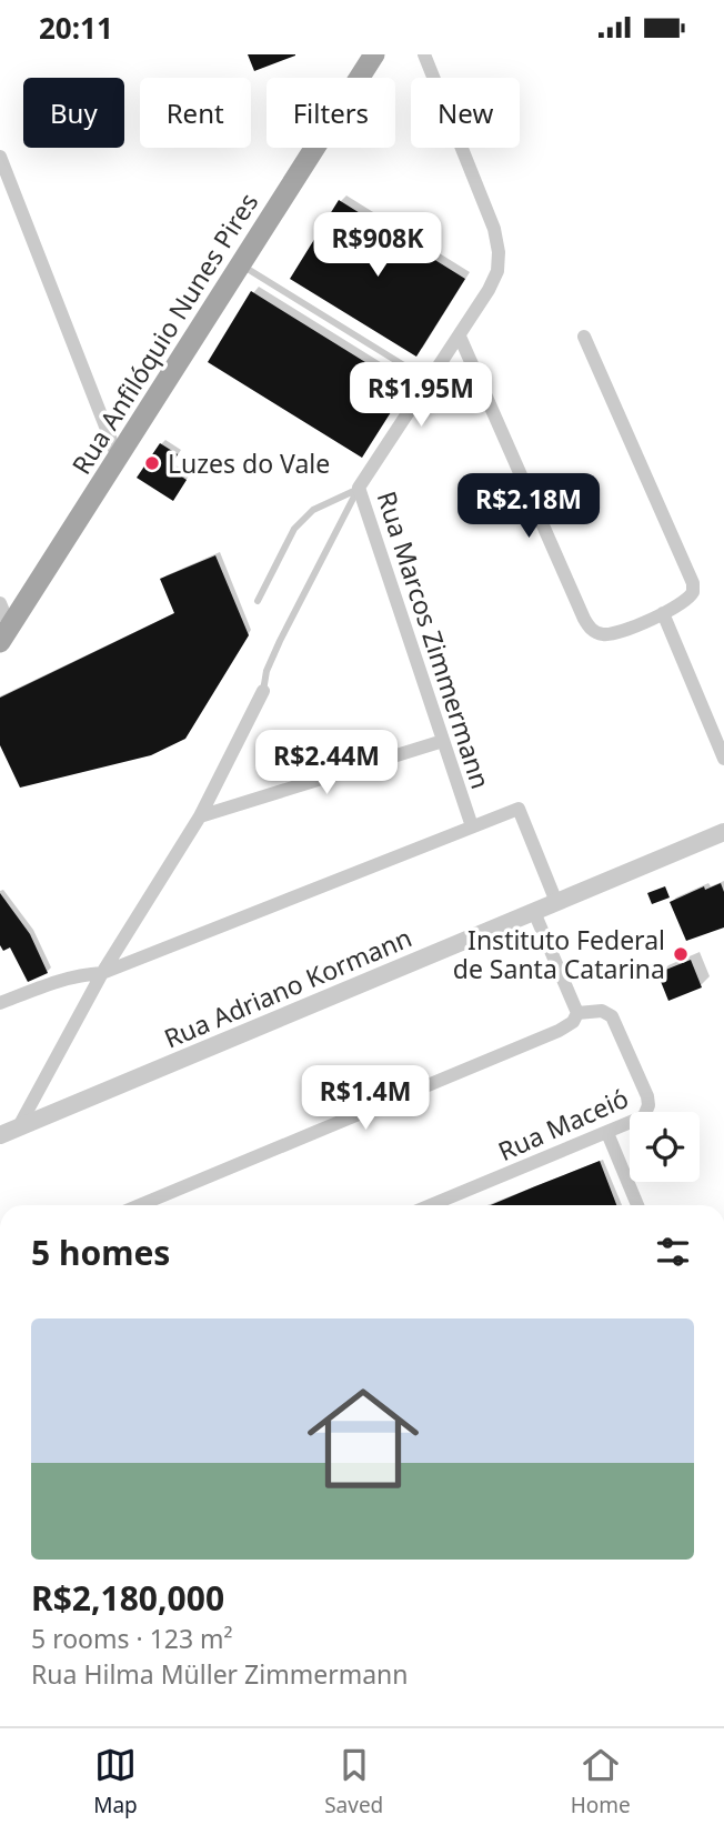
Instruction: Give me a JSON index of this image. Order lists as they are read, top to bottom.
{
  "streets": {
    "main road": ["Rua Anfilóquio Nunes Pires"],
    "street": ["Rua Marcos Zimmermann", "Rua Adriano Kormann", "Rua Maceió"]
  },
  "places": ["Luzes do Vale", "Instituto Federal de Santa Catarina"],
  "page": {
    "status": "20:11",
    "chip": [
      "Buy",
      "Rent",
      "Filters",
      "New"
    ],
    "price": [
      "R$908K",
      "R$1.95M",
      "R$2.18M",
      "R$2.44M",
      "R$1.4M"
    ],
    "heading": "5 homes",
    "list": [
      {
        "name": "R$2,180,000",
        "note": "5 rooms · 123 m² · Rua Hilma Müller Zimmermann"
      }
    ],
    "tabs": ["Map", "Saved", "Home"]
  }
}
